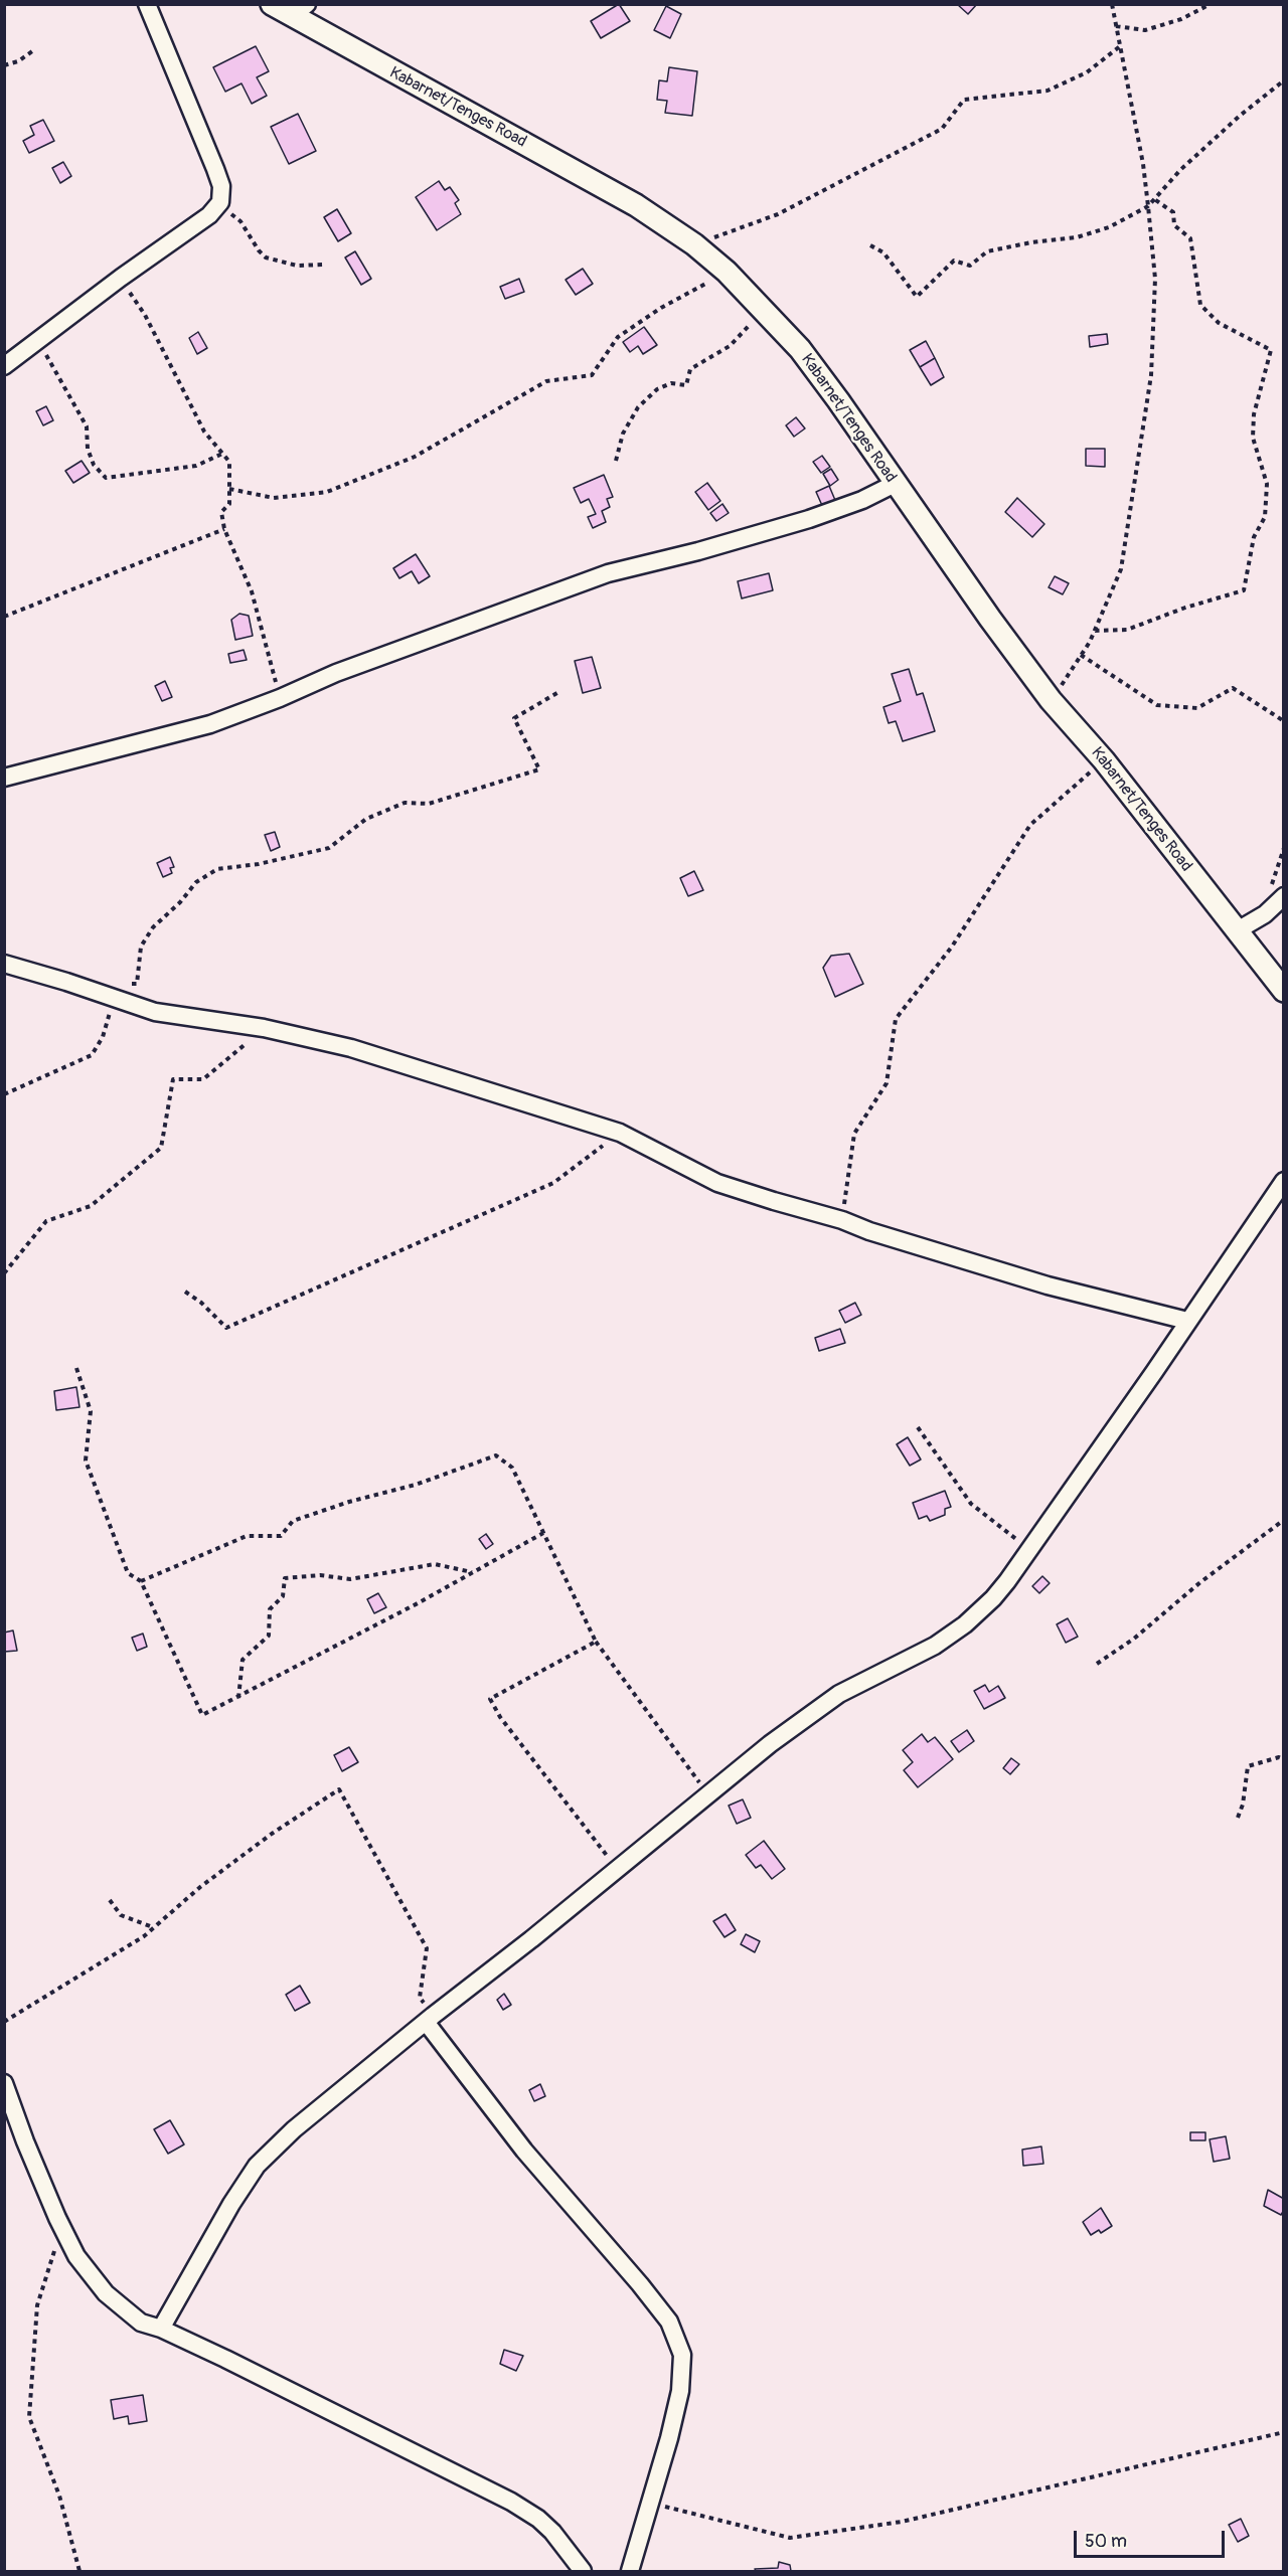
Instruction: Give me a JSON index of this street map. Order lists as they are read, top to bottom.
{
  "streets": {
    "street": ["Kabarnet/Tenges Road"]
  },
  "scale_bar": "50 m"
}
